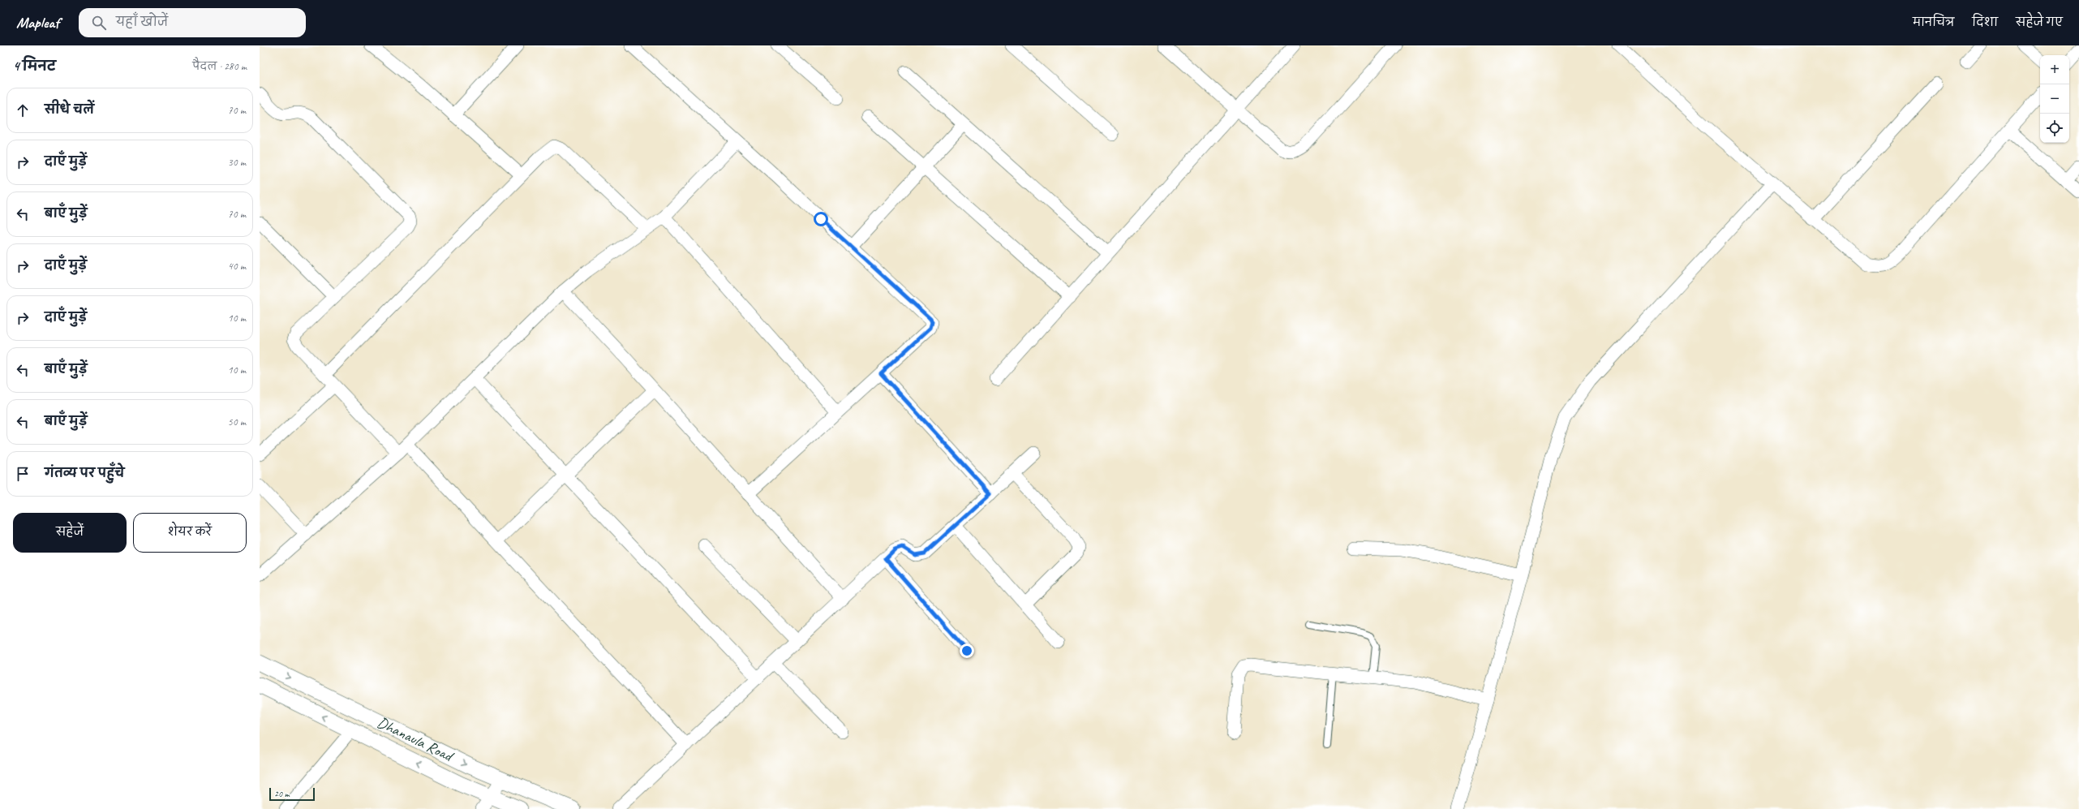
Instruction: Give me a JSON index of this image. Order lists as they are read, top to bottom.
{
  "streets": {
    "street": ["Dhanaula Road"]
  },
  "scale_bar": "20 m",
  "page": {
    "header": "Mapleaf",
    "search": "यहाँ खोजें",
    "nav": ["मानचित्र", "दिशा", "सहेजे गए"],
    "heading": ["4 मिनट", "पैदल · 280 m"],
    "map_buttons": ["+", "−"],
    "list": [
      ["सीधे चलें", "70 m"],
      ["दाएँ मुड़ें", "30 m"],
      ["बाएँ मुड़ें", "70 m"],
      ["दाएँ मुड़ें", "40 m"],
      ["दाएँ मुड़ें", "10 m"],
      ["बाएँ मुड़ें", "10 m"],
      ["बाएँ मुड़ें", "50 m"],
      "गंतव्य पर पहुँचे"
    ],
    "buttons": ["सहेजें", "शेयर करें"],
    "scale": "20 m"
  }
}
